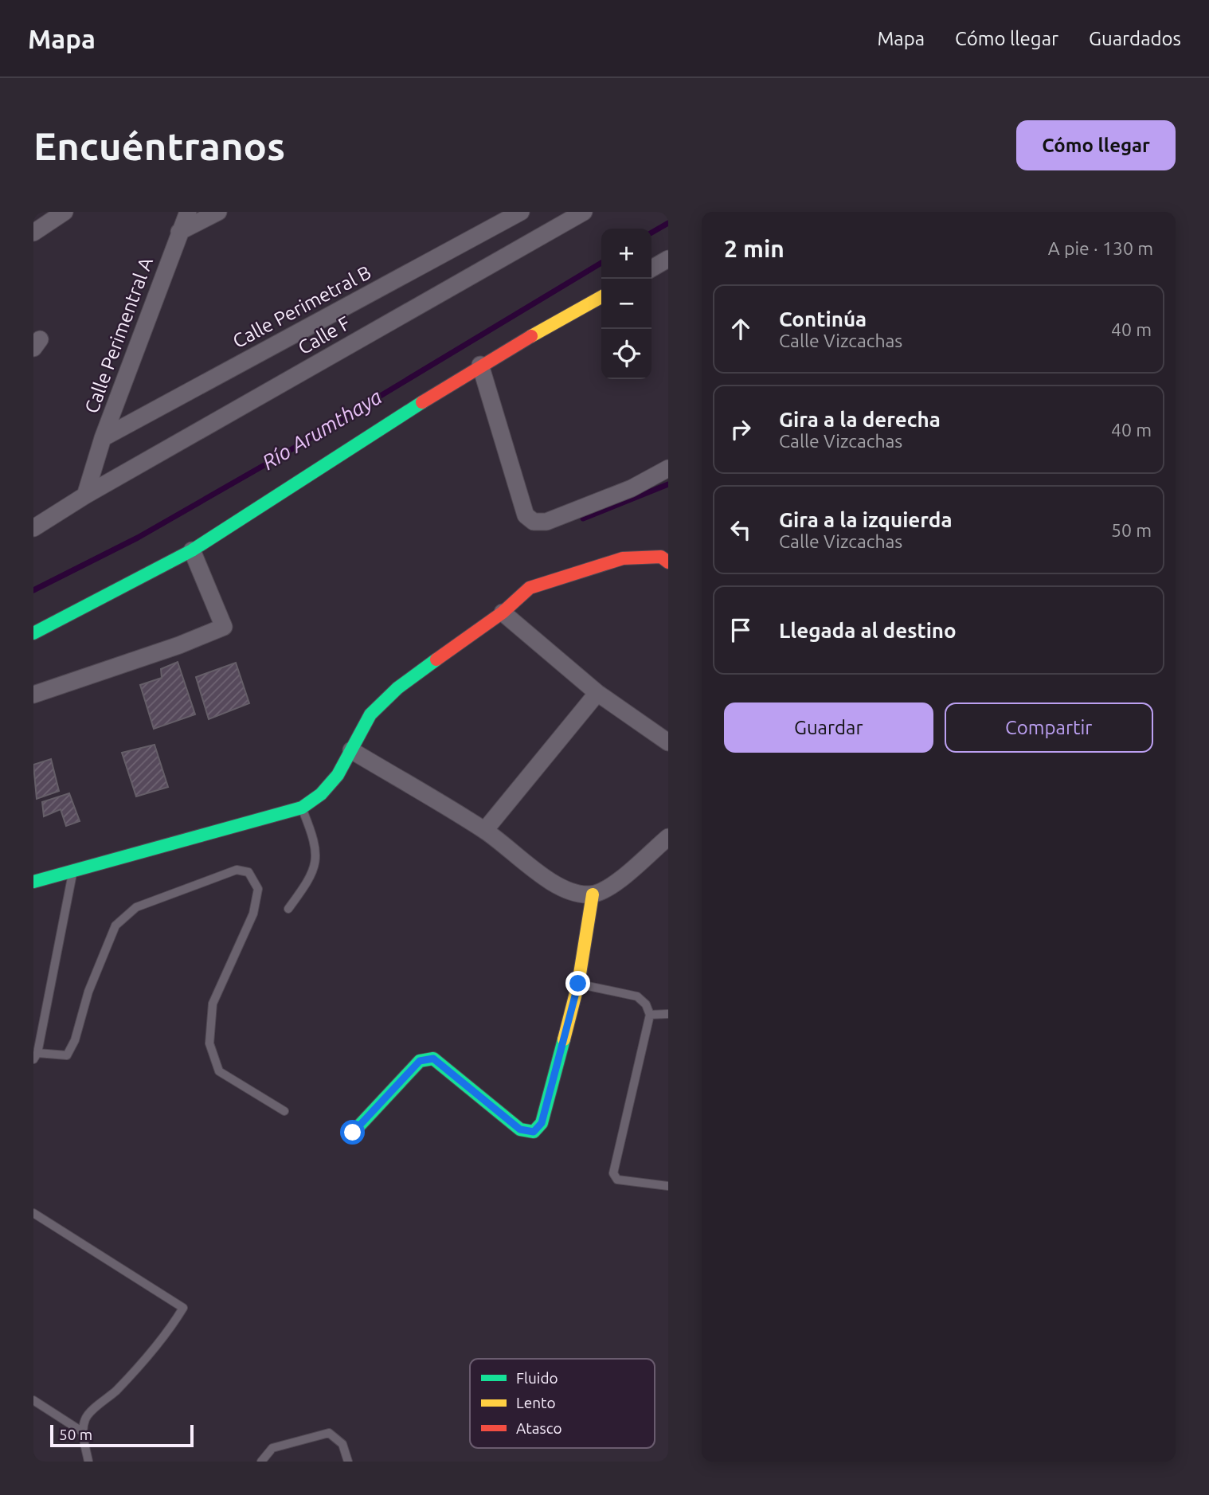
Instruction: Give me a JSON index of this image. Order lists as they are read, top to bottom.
{
  "streets": {
    "street": ["Calle Perimetral B", "Calle Perimentral A", "Calle F"]
  },
  "crossings": [
    ["Calle Perimetral B", "Calle Perimentral A"],
    ["Calle Perimentral A", "Calle F"]
  ],
  "water": ["Río Arumthaya"],
  "legend": ["Fluido", "Lento", "Atasco"],
  "scale_bar": "50 m",
  "page": {
    "header": "Mapa",
    "nav": ["Mapa", "Cómo llegar", "Guardados"],
    "buttons": [
      "Cómo llegar",
      ["Guardar", "Compartir"]
    ],
    "title": "Encuéntranos",
    "heading": ["2 min", "A pie · 130 m"],
    "map_buttons": ["+", "−"],
    "list": [
      ["Continúa", "Calle Vizcachas", "40 m"],
      ["Gira a la derecha", "Calle Vizcachas", "40 m"],
      ["Gira a la izquierda", "Calle Vizcachas", "50 m"],
      "Llegada al destino"
    ],
    "scale": "50 m"
  }
}
